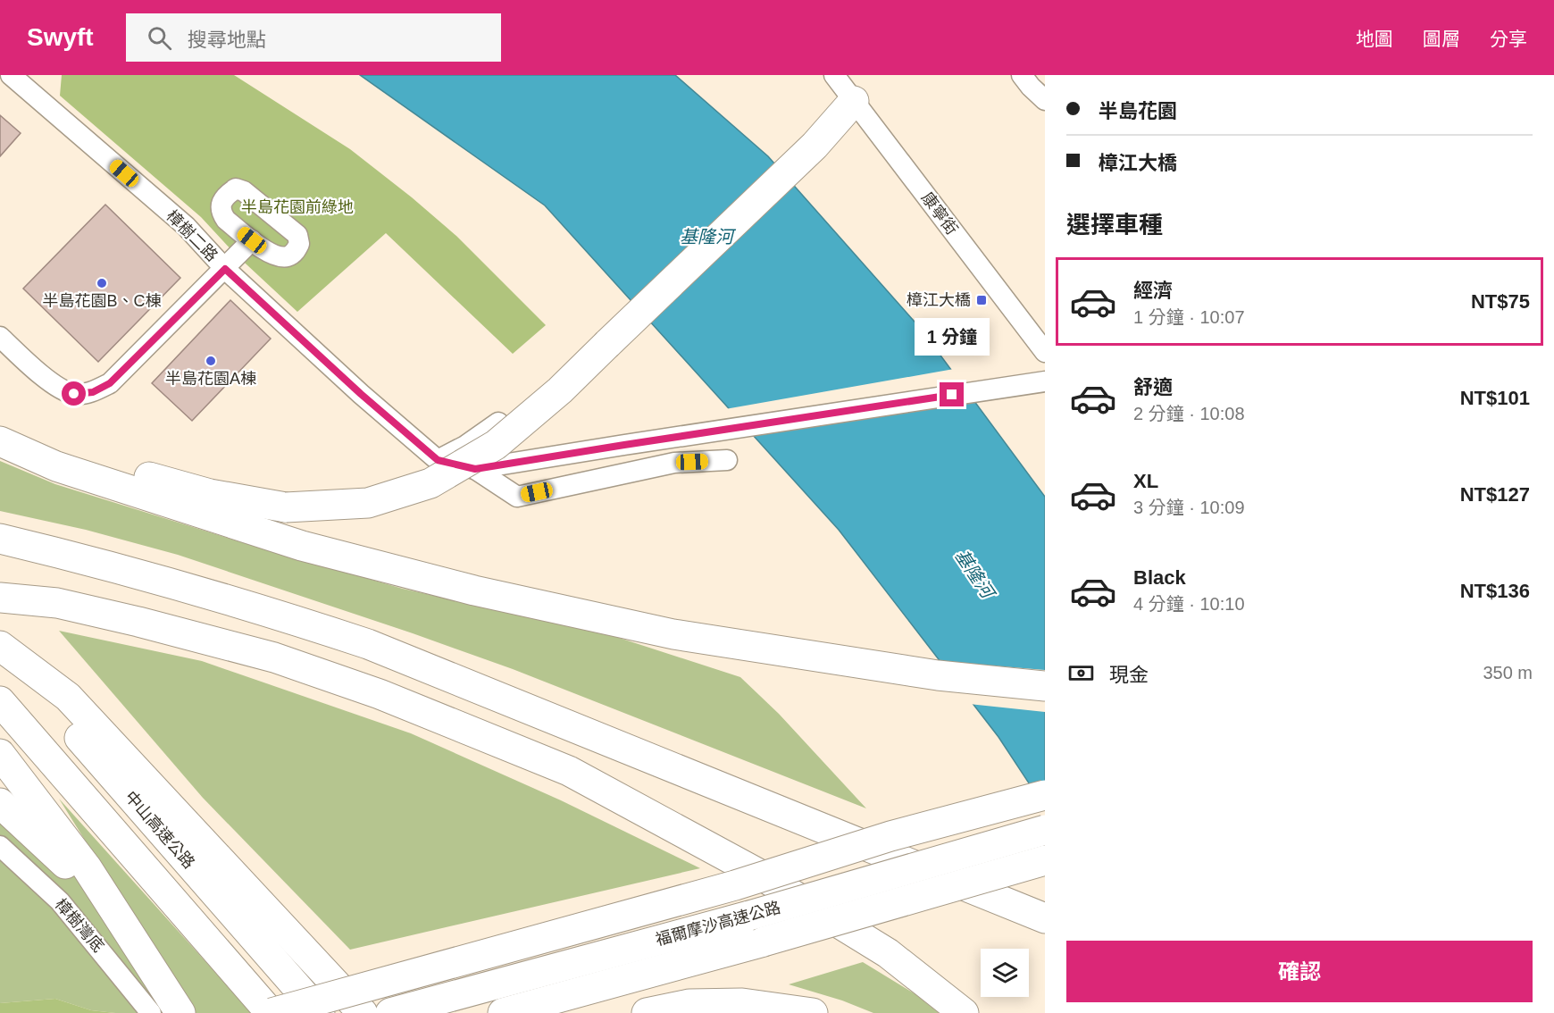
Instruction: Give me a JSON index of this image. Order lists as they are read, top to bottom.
{
  "streets": {
    "highway": ["中山高速公路", "福爾摩沙高速公路"],
    "street": ["康寧街", "樟樹二路", "樟樹灣底"]
  },
  "water": ["基隆河"],
  "parks": ["半島花園前綠地"],
  "places": {
    "other": ["半島花園B、C棟", "半島花園A棟"],
    "transit": ["樟江大橋"]
  },
  "page": {
    "header": "Swyft",
    "search": "搜尋地點",
    "nav": ["地圖", "圖層", "分享"],
    "banner": ["半島花園", "樟江大橋"],
    "heading": "選擇車種",
    "list": [
      {
        "name": "經濟",
        "note": "1 分鐘 · 10:07",
        "value": "NT$75"
      },
      {
        "name": "舒適",
        "note": "2 分鐘 · 10:08",
        "value": "NT$101"
      },
      {
        "name": "XL",
        "note": "3 分鐘 · 10:09",
        "value": "NT$127"
      },
      {
        "name": "Black",
        "note": "4 分鐘 · 10:10",
        "value": "NT$136"
      }
    ],
    "bubble": "1 分鐘",
    "pay": ["現金", "350 m"],
    "buttons": "確認"
  }
}
